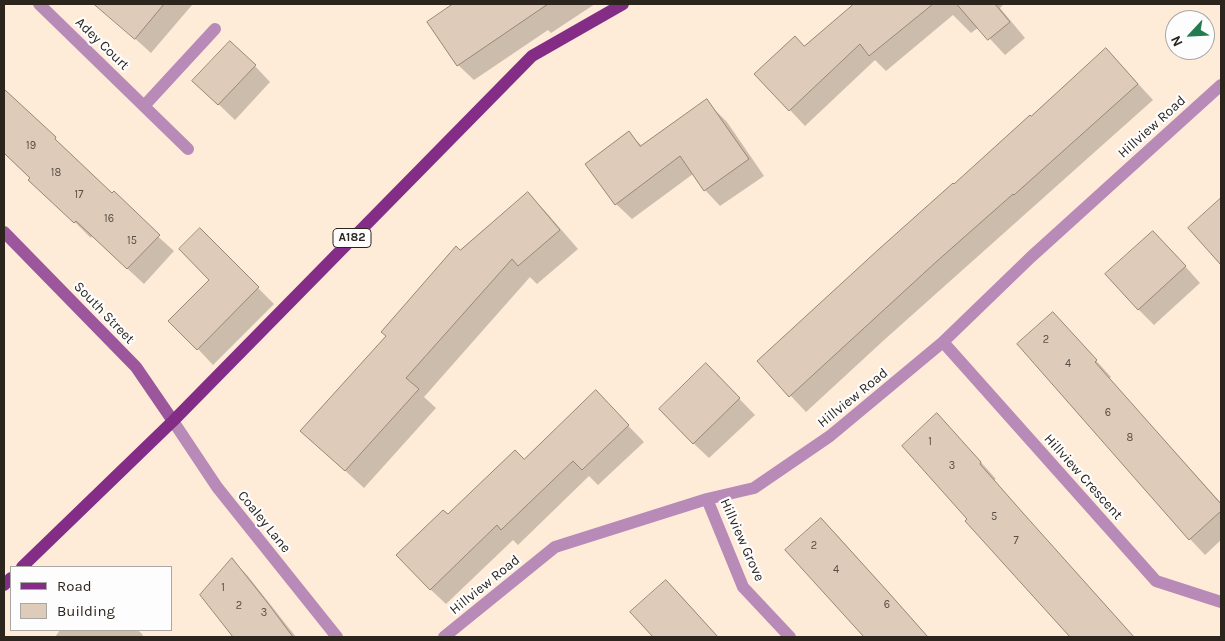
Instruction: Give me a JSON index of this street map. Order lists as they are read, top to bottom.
{
  "streets": {
    "main road": ["A182"],
    "street": [
      "Adey Court",
      "Hillview Road",
      "South Street",
      "Hillview Crescent",
      "Coaley Lane",
      "Hillview Grove"
    ]
  },
  "crossings": [
    ["Hillview Road", "Hillview Crescent"],
    ["Hillview Road", "Hillview Grove"],
    ["A182", "South Street"],
    ["A182", "Coaley Lane"],
    ["South Street", "Coaley Lane"]
  ],
  "house_numbers": [
    "19",
    "18",
    "17",
    "16",
    "15",
    "2",
    "4",
    "6",
    "8",
    "1",
    "3",
    "5",
    "7",
    "2",
    "4",
    "1",
    "6",
    "2",
    "3"
  ],
  "legend": ["Road", "Building"],
  "north": "bottom left"
}
